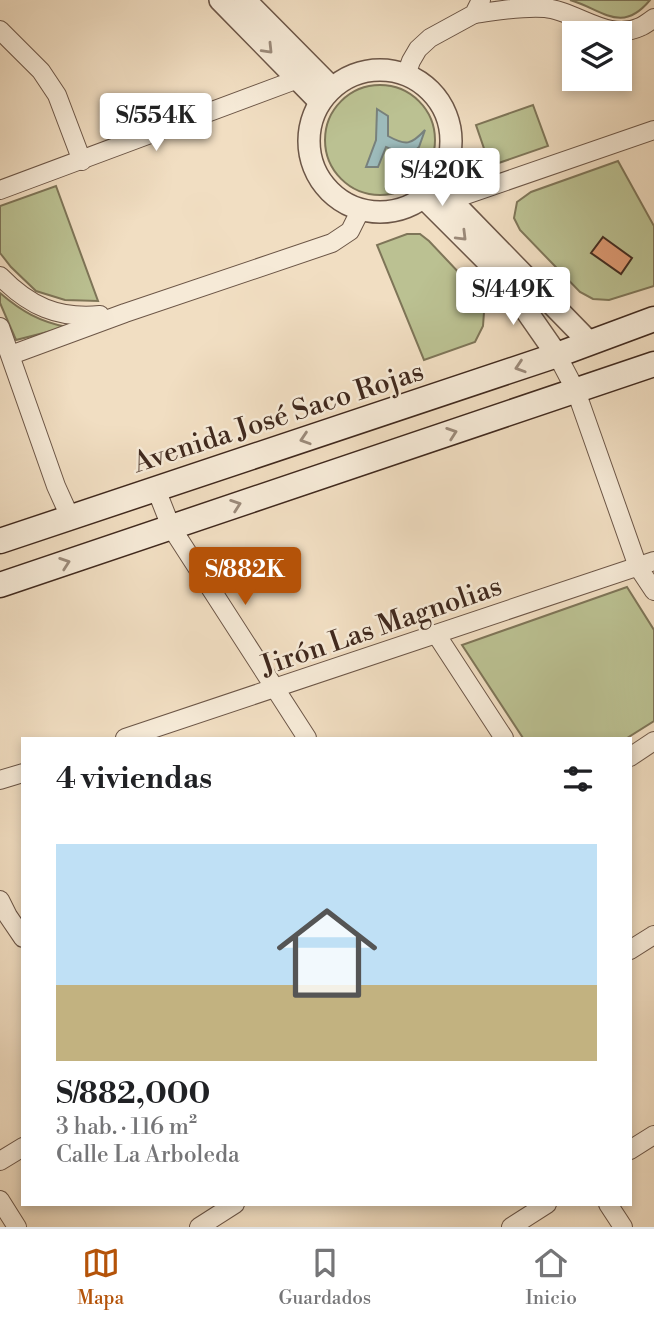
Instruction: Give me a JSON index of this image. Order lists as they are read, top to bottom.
{
  "streets": {
    "main road": ["Avenida José Saco Rojas"],
    "street": ["Jirón Las Magnolias"]
  },
  "page": {
    "price": [
      "S/554K",
      "S/420K",
      "S/449K",
      "S/882K"
    ],
    "heading": "4 viviendas",
    "list": [
      {
        "name": "S/882,000",
        "note": "3 hab. · 116 m² · Calle La Arboleda"
      }
    ],
    "tabs": ["Mapa", "Guardados", "Inicio"]
  }
}
